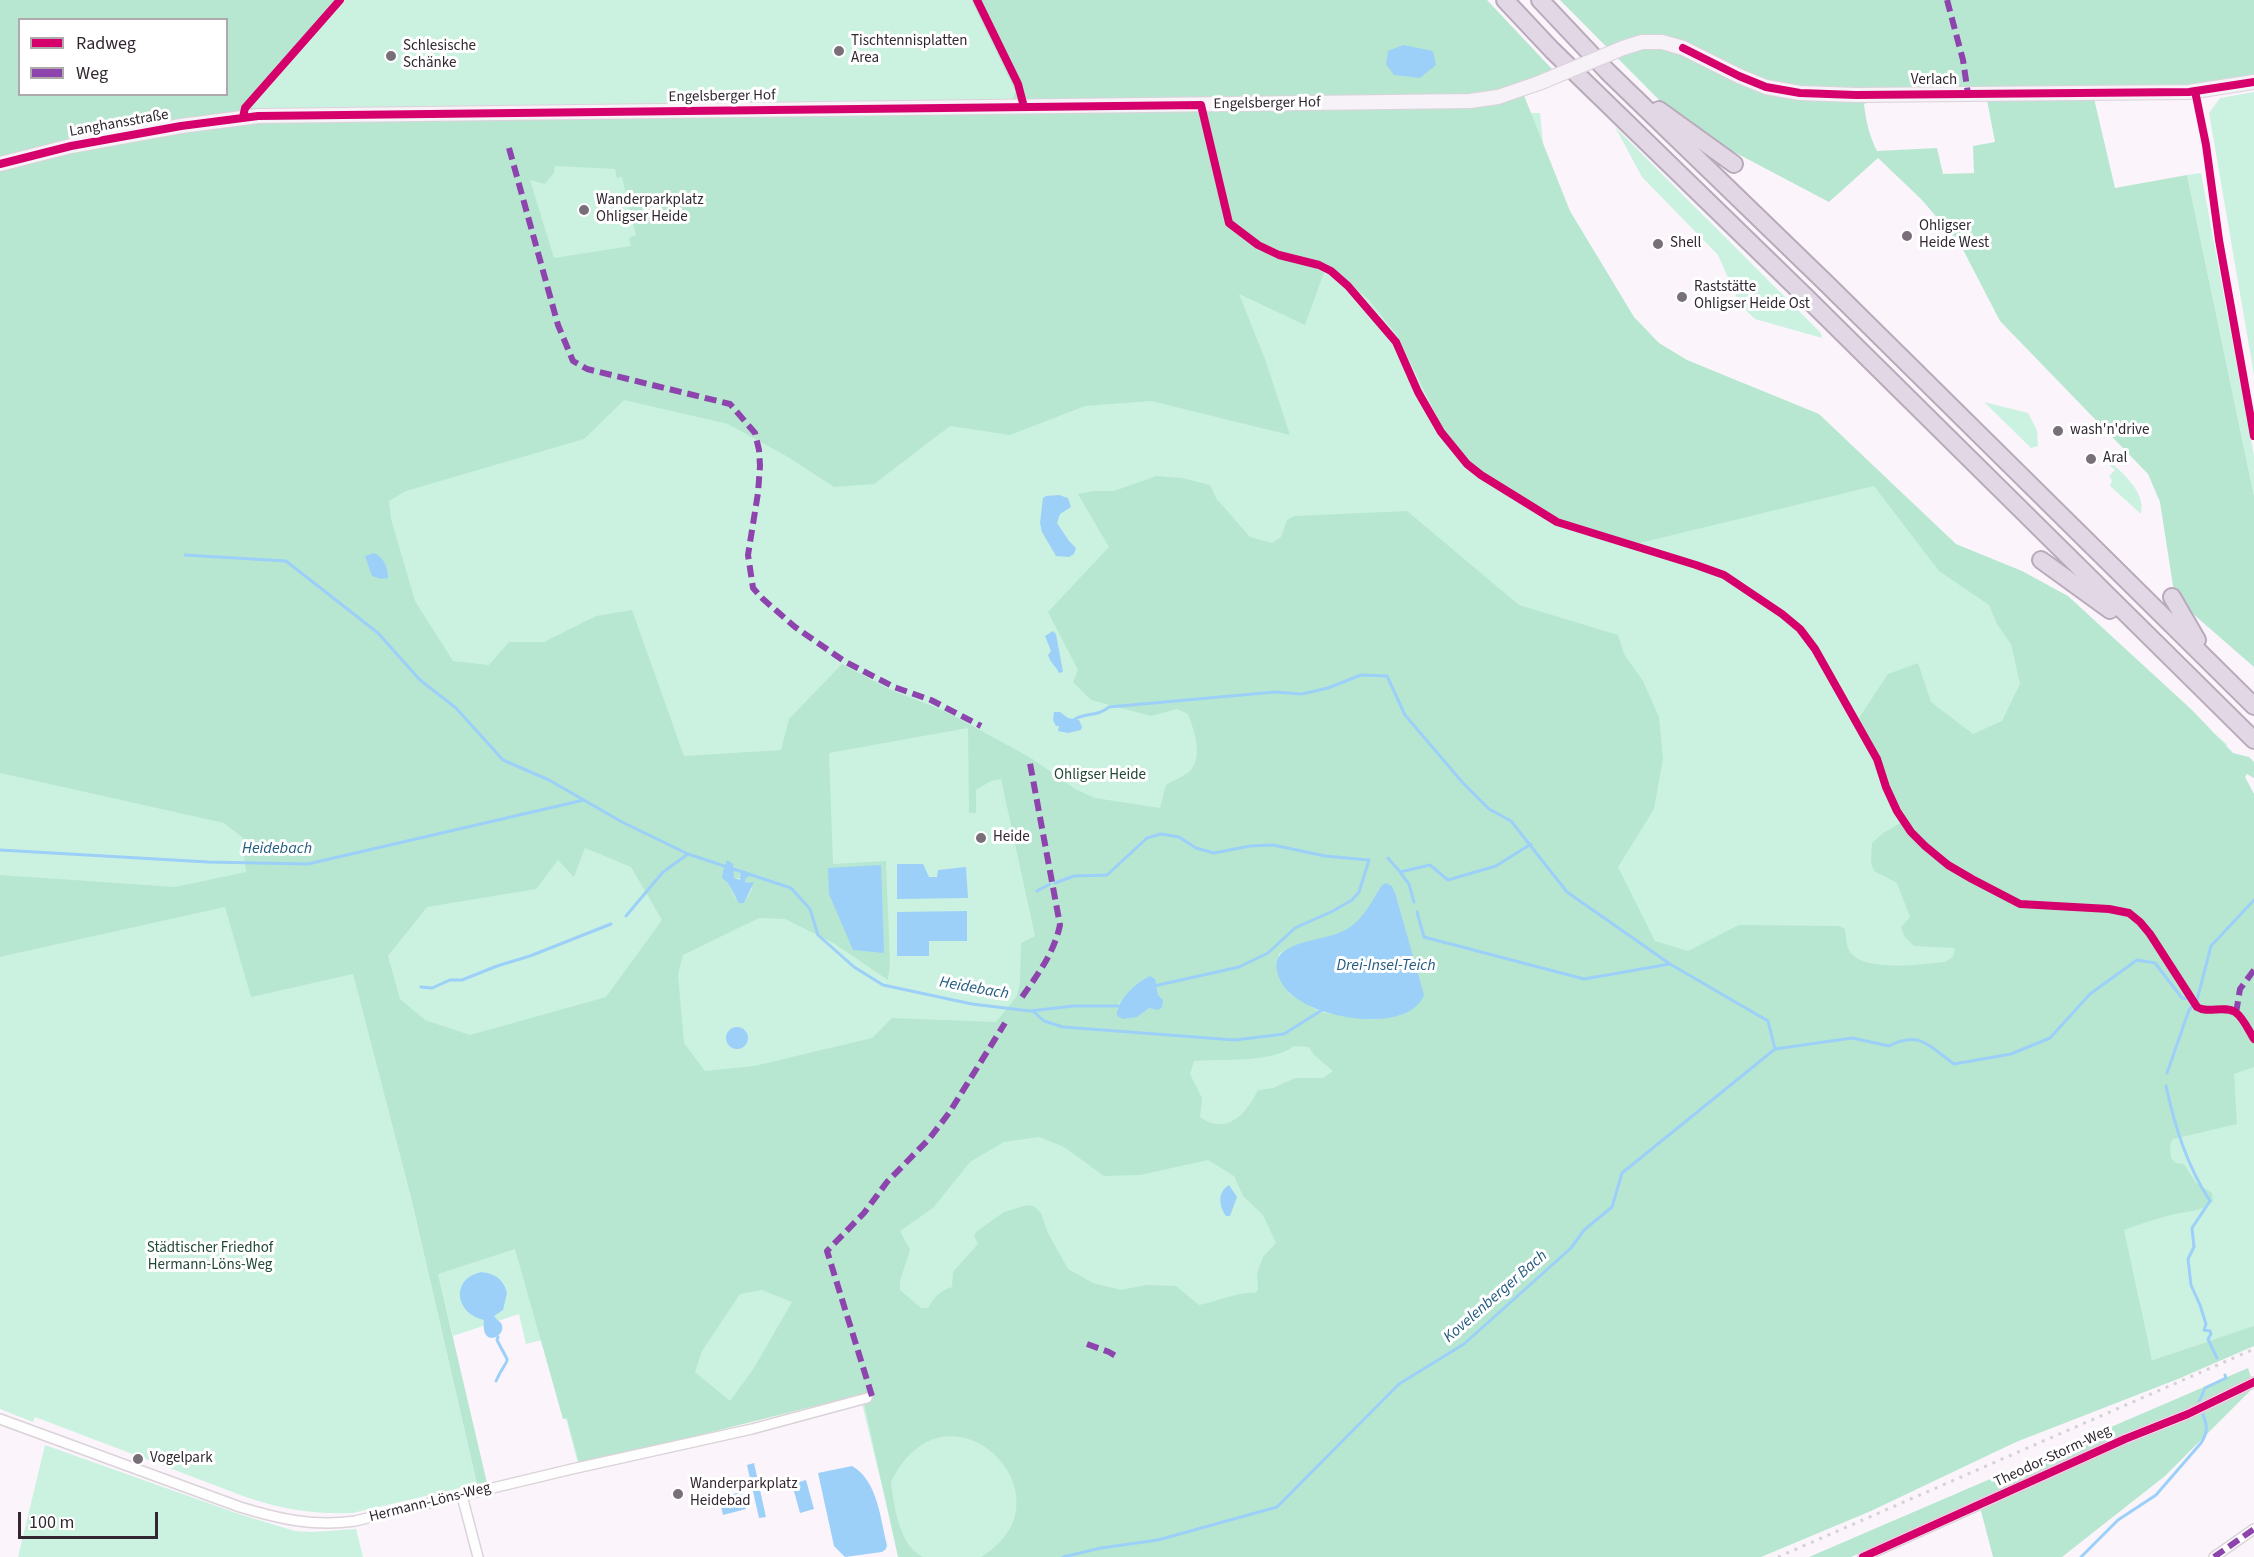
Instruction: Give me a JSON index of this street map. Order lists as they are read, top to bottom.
{
  "streets": {
    "street": [
      "Verlach",
      "Engelsberger Hof",
      "Langhansstraße",
      "Theodor-Storm-Weg",
      "Hermann-Löns-Weg"
    ]
  },
  "crossings": [
    ["Verlach", "Engelsberger Hof"],
    ["Engelsberger Hof", "Langhansstraße"]
  ],
  "water": ["Heidebach", "Drei-Insel-Teich", "Kovelenberger Bach"],
  "parks": ["Ohligser Heide", "Städtischer Friedhof Hermann-Löns-Weg"],
  "places": [
    "Tischtennisplatten Area",
    "Schlesische Schänke",
    "Wanderparkplatz Ohligser Heide",
    "Ohligser Heide West",
    "Shell",
    "Raststätte Ohligser Heide Ost",
    "wash'n'drive",
    "Aral",
    "Heide",
    "Vogelpark",
    "Wanderparkplatz Heidebad"
  ],
  "legend": ["Radweg", "Weg"],
  "scale_bar": "100 m"
}
